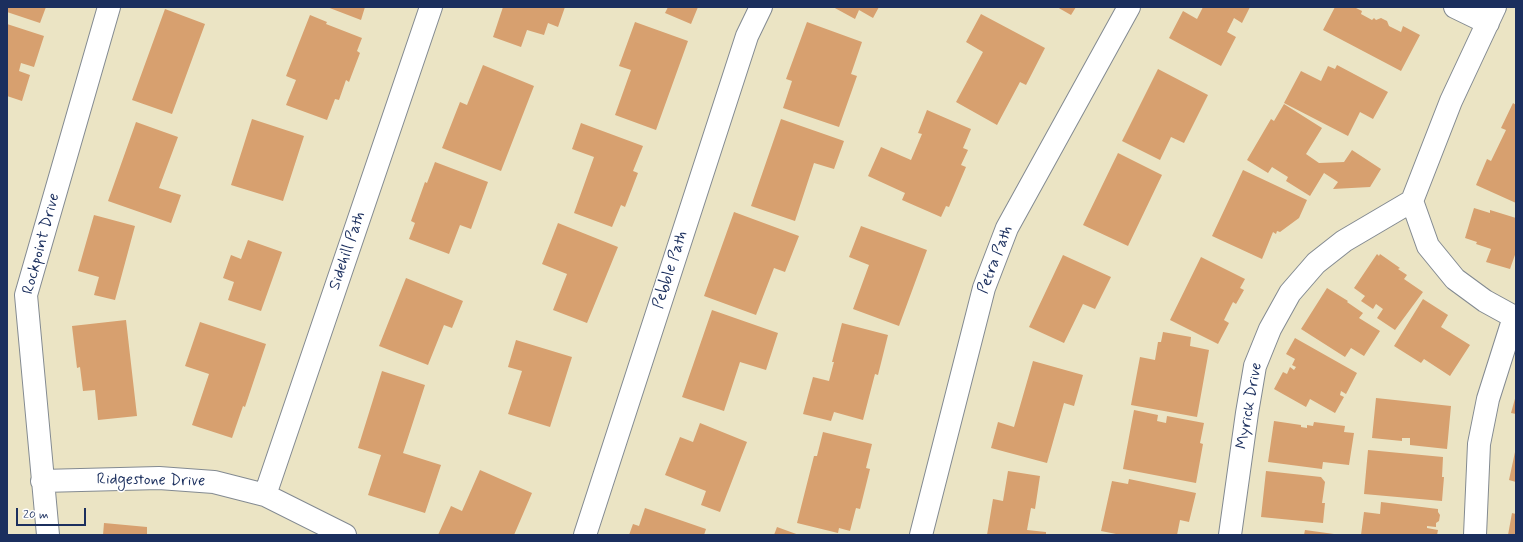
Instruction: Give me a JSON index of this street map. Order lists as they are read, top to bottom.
{
  "streets": {
    "street": [
      "Rockpoint Drive",
      "Sidehill Path",
      "Petra Path",
      "Pebble Path",
      "Myrick Drive",
      "Ridgestone Drive"
    ]
  },
  "crossings": [
    ["Rockpoint Drive", "Ridgestone Drive"],
    ["Sidehill Path", "Ridgestone Drive"]
  ],
  "scale_bar": "20 m"
}
